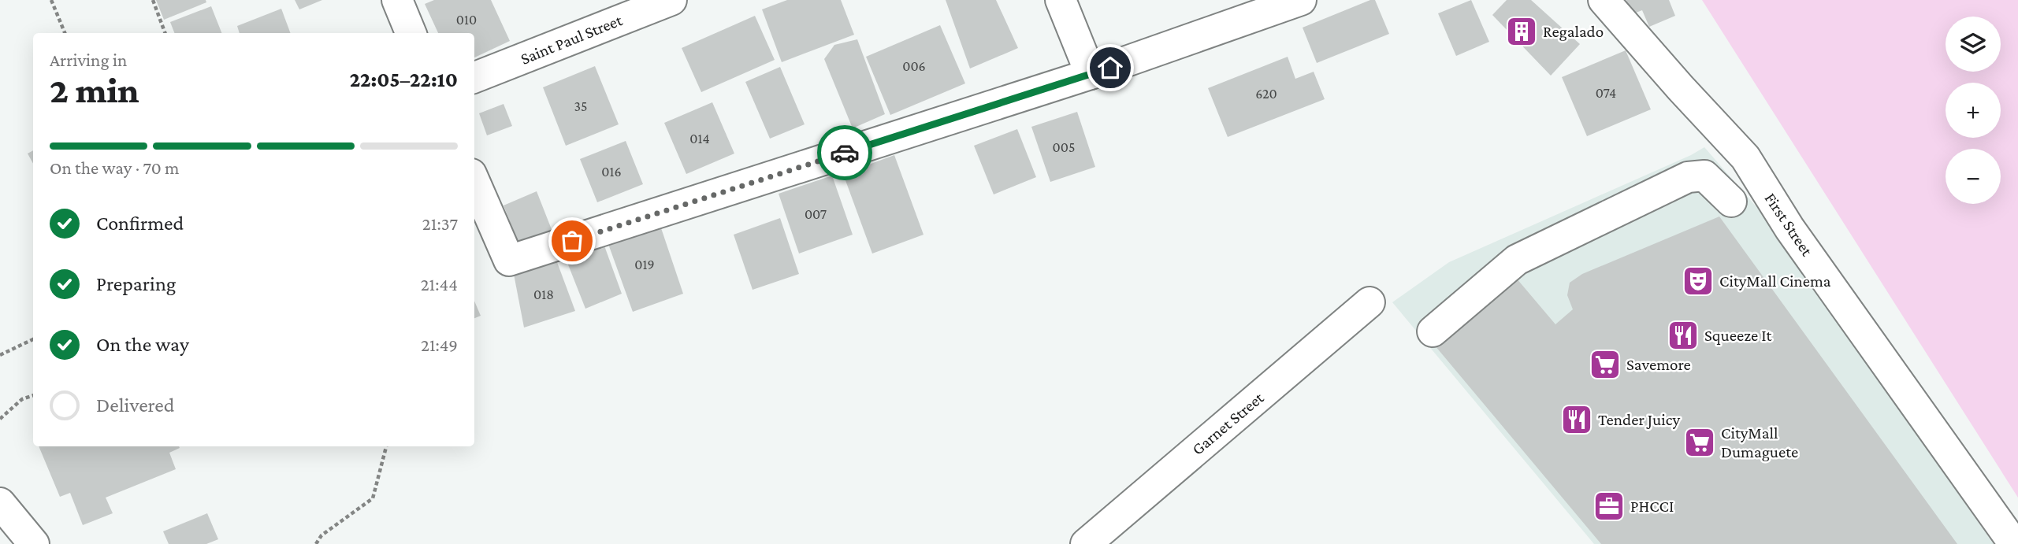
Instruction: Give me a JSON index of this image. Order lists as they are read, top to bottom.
{
  "streets": {
    "street": ["Saint Paul Street", "First Street", "Garnet Street"]
  },
  "places": {
    "building": ["Regalado"],
    "theatre": ["CityMall Cinema"],
    "restaurant": ["Squeeze It", "Tender Juicy"],
    "supermarket": ["Savemore", "CityMall Dumaguete"],
    "office": ["PHCCI"]
  },
  "house_numbers": [
    "010",
    "006",
    "074",
    "620",
    "35",
    "014",
    "005",
    "016",
    "007",
    "019",
    "018"
  ],
  "page": {
    "map_buttons": ["+", "−"],
    "heading": ["2 min", "Arriving in", "22:05–22:10"],
    "bar": "On the way · 70 m",
    "list": [
      ["Confirmed", "21:37"],
      ["Preparing", "21:44"],
      ["On the way", "21:49"],
      "Delivered"
    ]
  }
}
